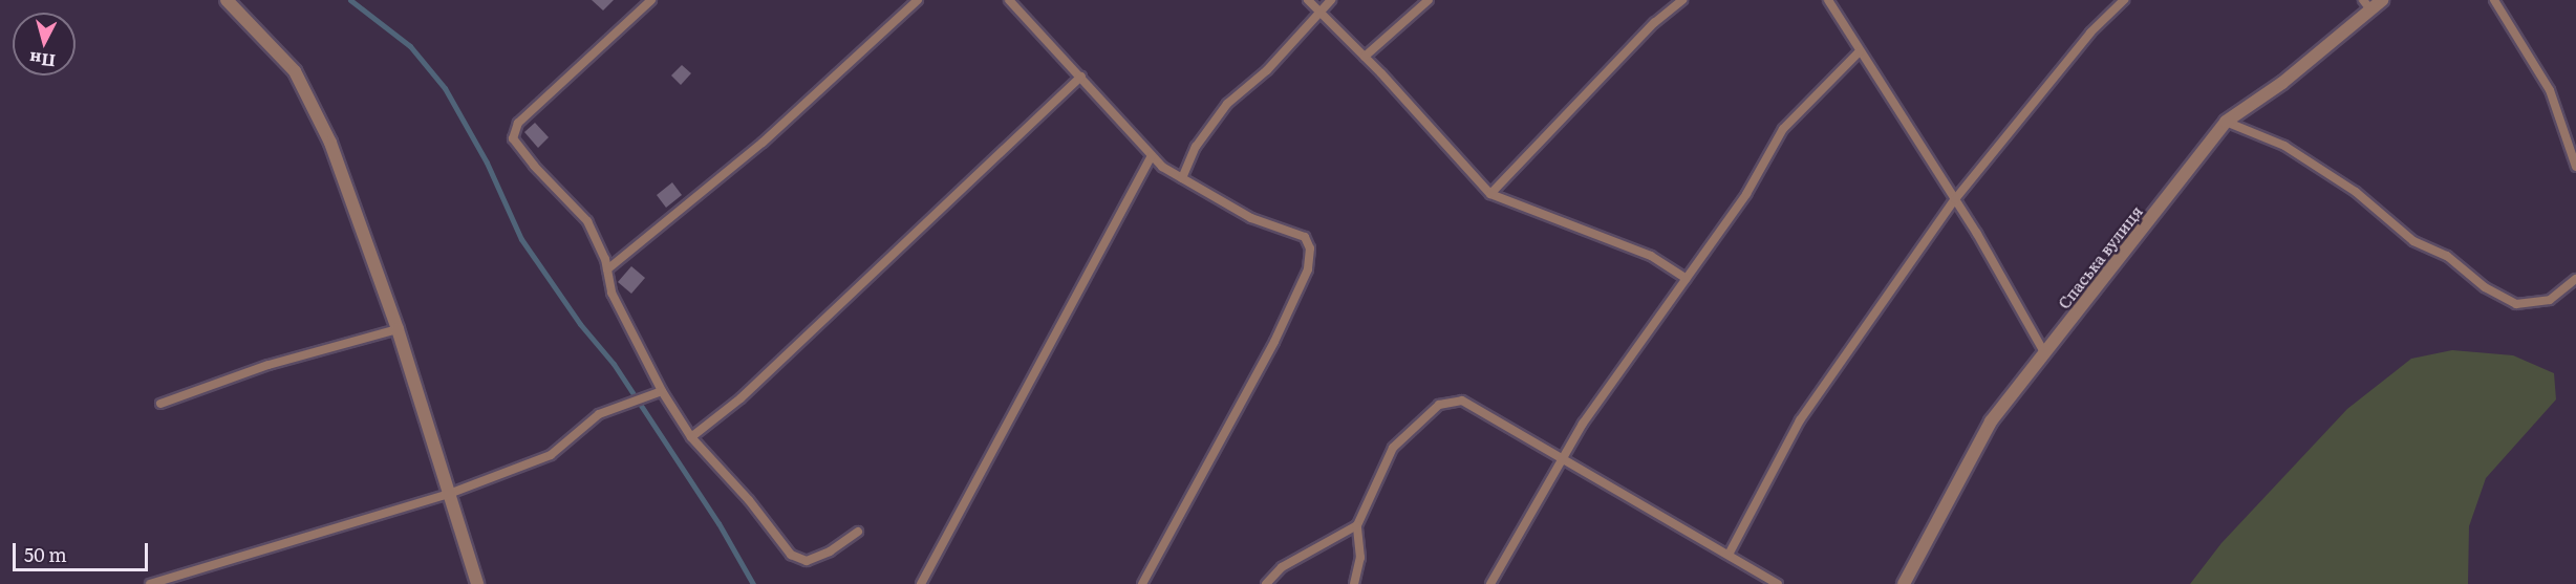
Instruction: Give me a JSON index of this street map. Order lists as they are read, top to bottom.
{
  "streets": {
    "street": ["Спаська вулиця"]
  },
  "scale_bar": "50 m",
  "north": "bottom"
}
